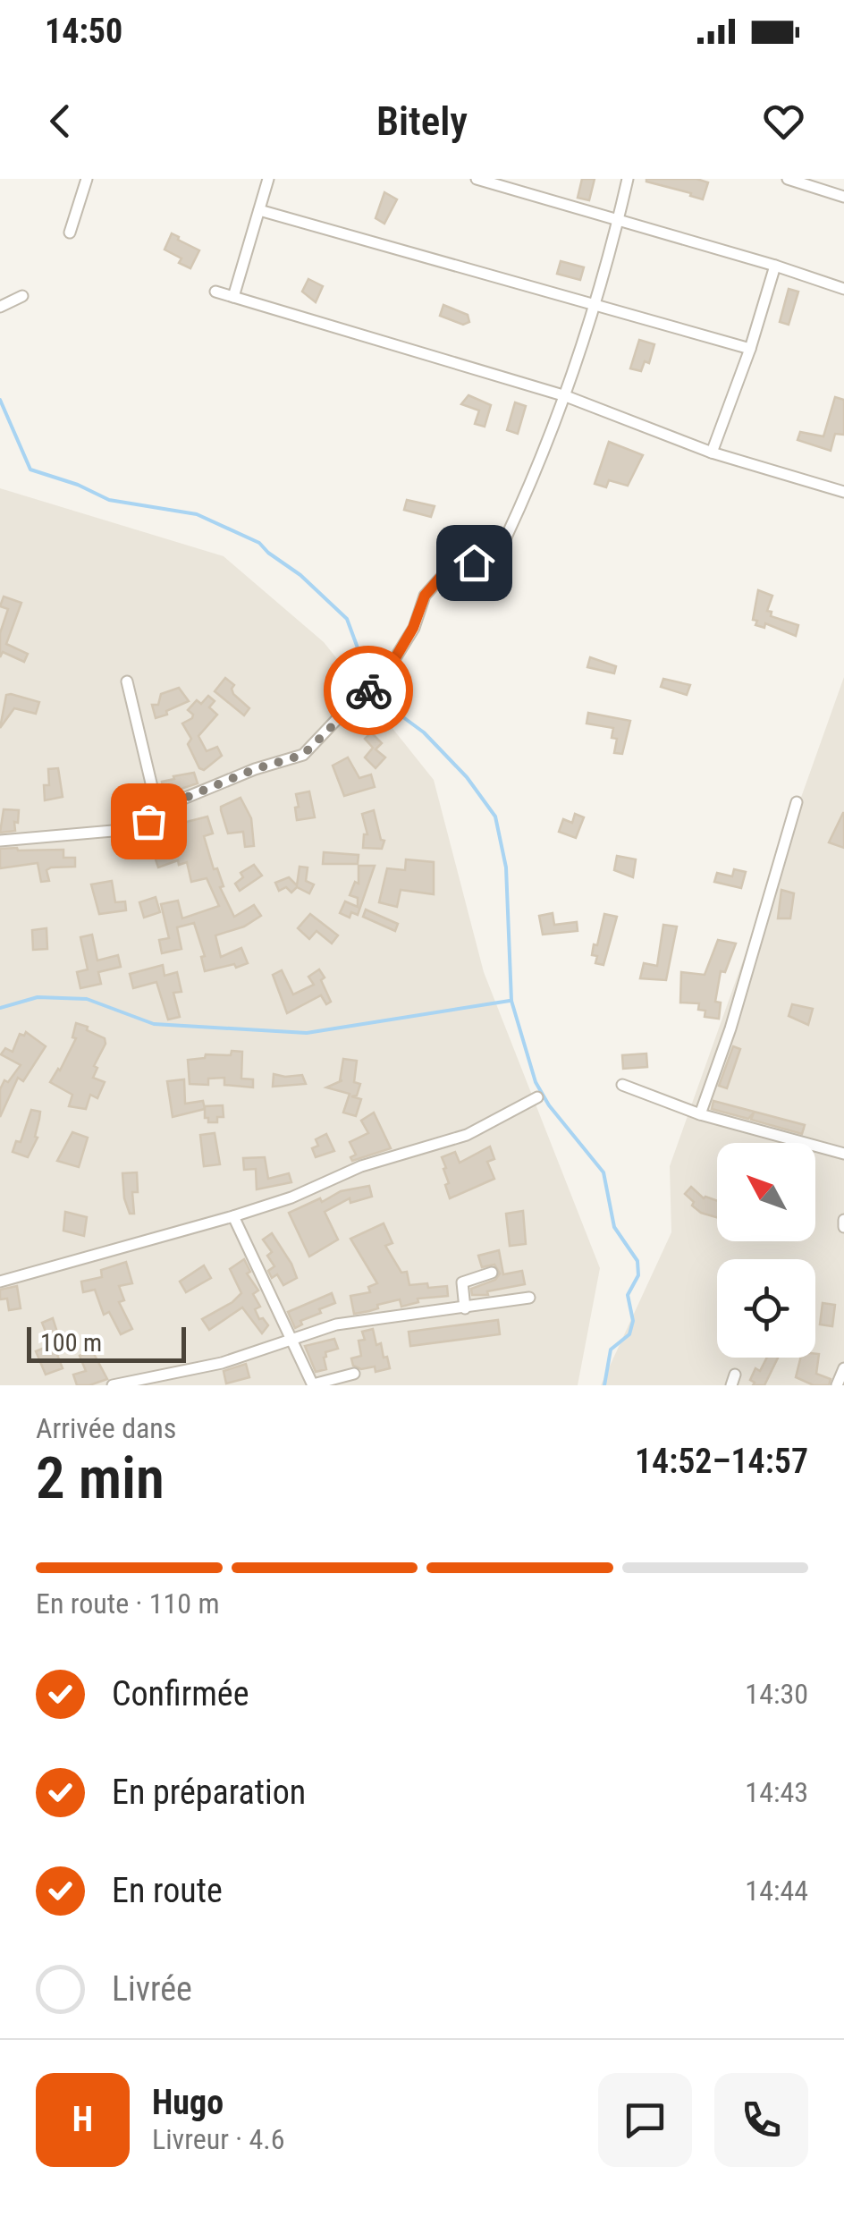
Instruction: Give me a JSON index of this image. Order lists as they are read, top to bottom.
{
  "scale_bar": "100 m",
  "north": "top left",
  "page": {
    "status": "14:50",
    "header": "Bitely",
    "scale": "100 m",
    "heading": ["2 min", "Arrivée dans", "14:52–14:57"],
    "panel": ["Hugo", "Livreur · 4.6"],
    "bar": "En route · 110 m",
    "list": [
      ["Confirmée", "14:30"],
      ["En préparation", "14:43"],
      ["En route", "14:44"],
      "Livrée"
    ],
    "round": "H"
  }
}
